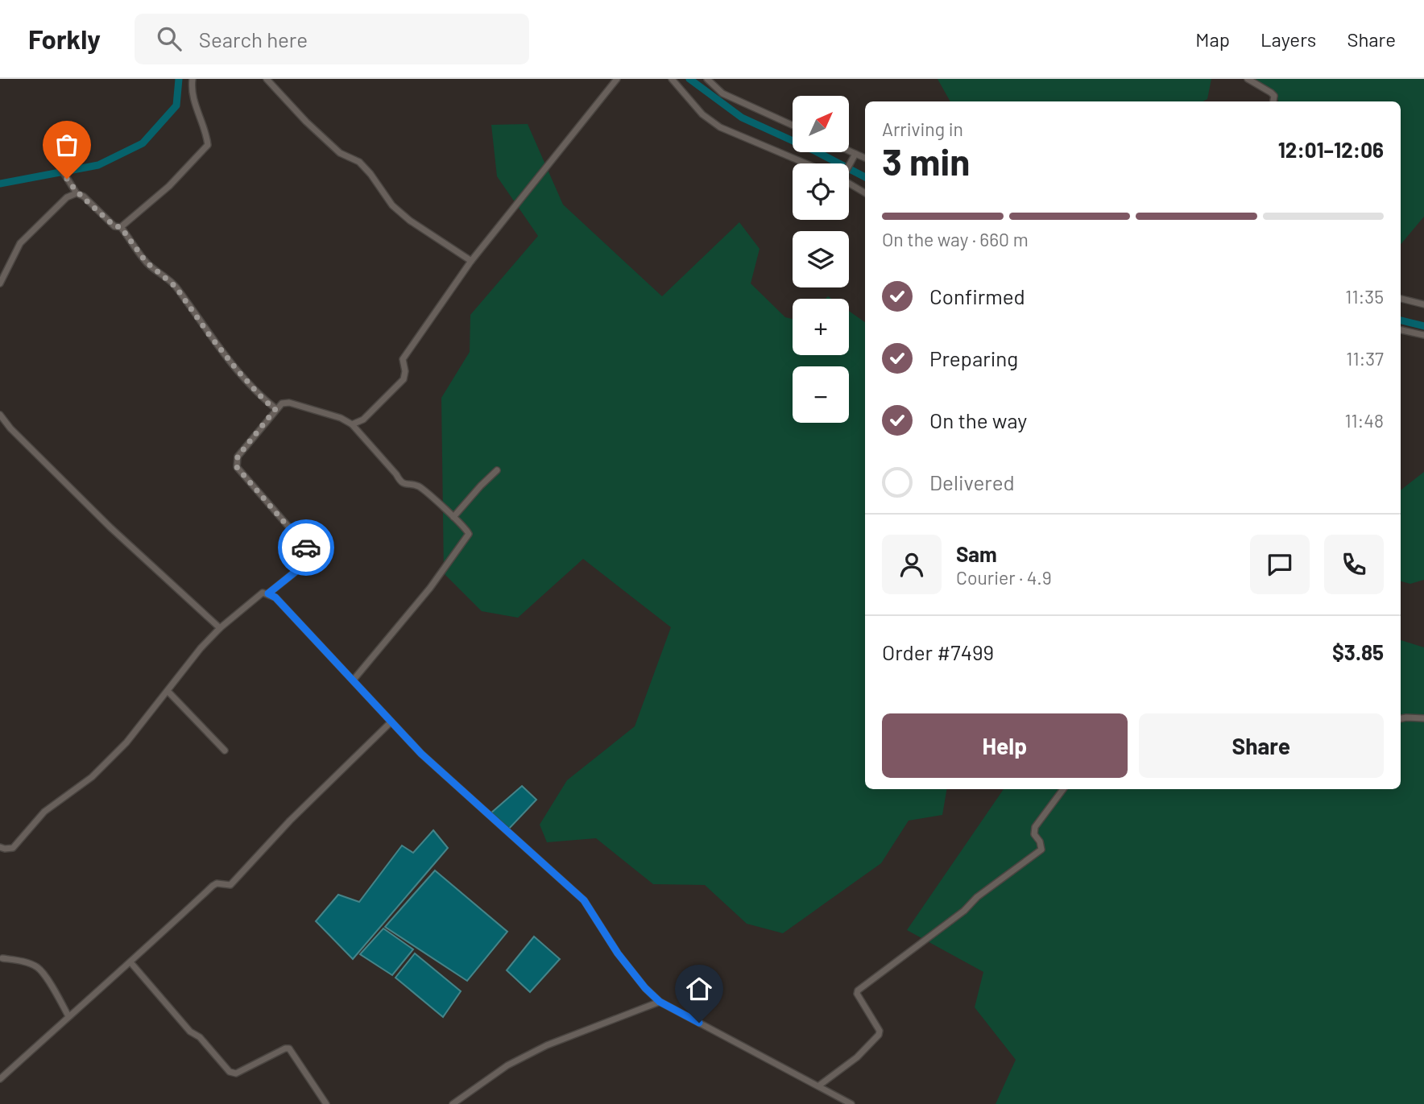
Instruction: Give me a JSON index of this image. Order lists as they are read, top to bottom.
{
  "north": "top right",
  "page": {
    "header": "Forkly",
    "search": "Search here",
    "nav": ["Map", "Layers", "Share"],
    "map_buttons": ["+", "−"],
    "heading": ["3 min", "Arriving in", "12:01–12:06"],
    "panel": [
      "Sam",
      "Courier · 4.9",
      "Order #7499",
      "$3.85"
    ],
    "bar": "On the way · 660 m",
    "list": [
      ["Confirmed", "11:35"],
      ["Preparing", "11:37"],
      ["On the way", "11:48"],
      "Delivered"
    ],
    "buttons": ["Help", "Share"]
  }
}
